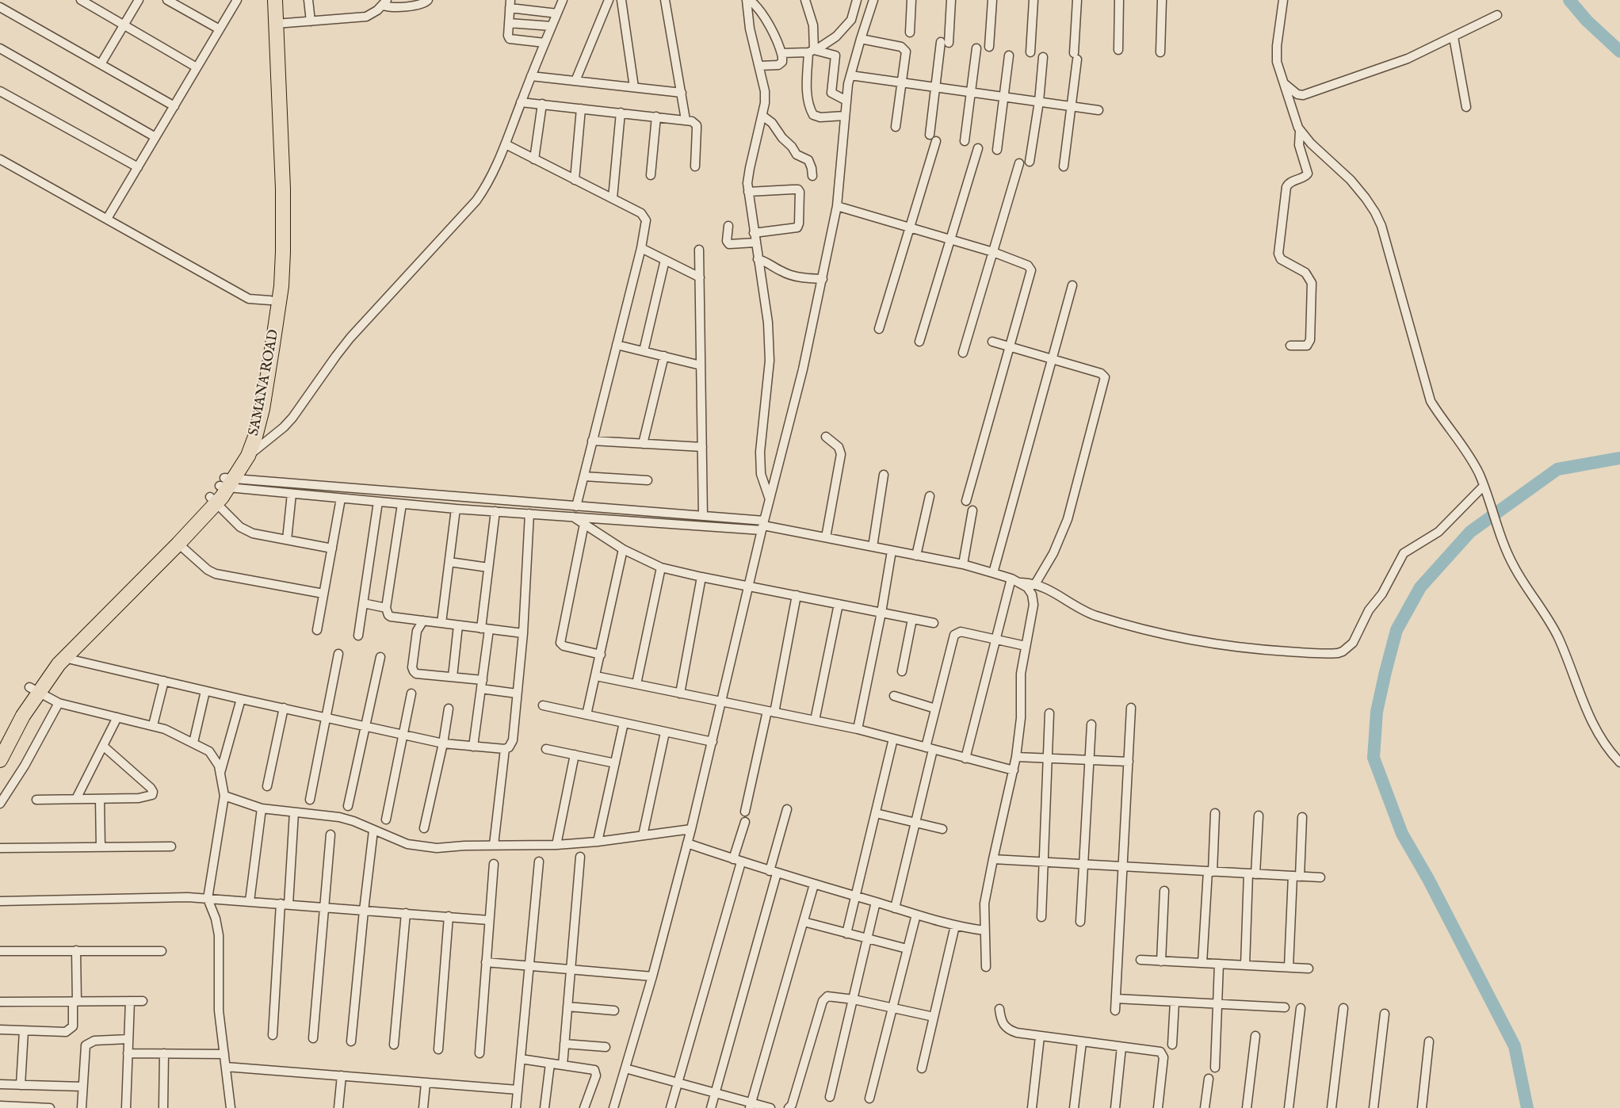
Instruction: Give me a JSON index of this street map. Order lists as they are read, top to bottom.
{
  "streets": {
    "main road": ["SAMANA ROAD"]
  }
}
